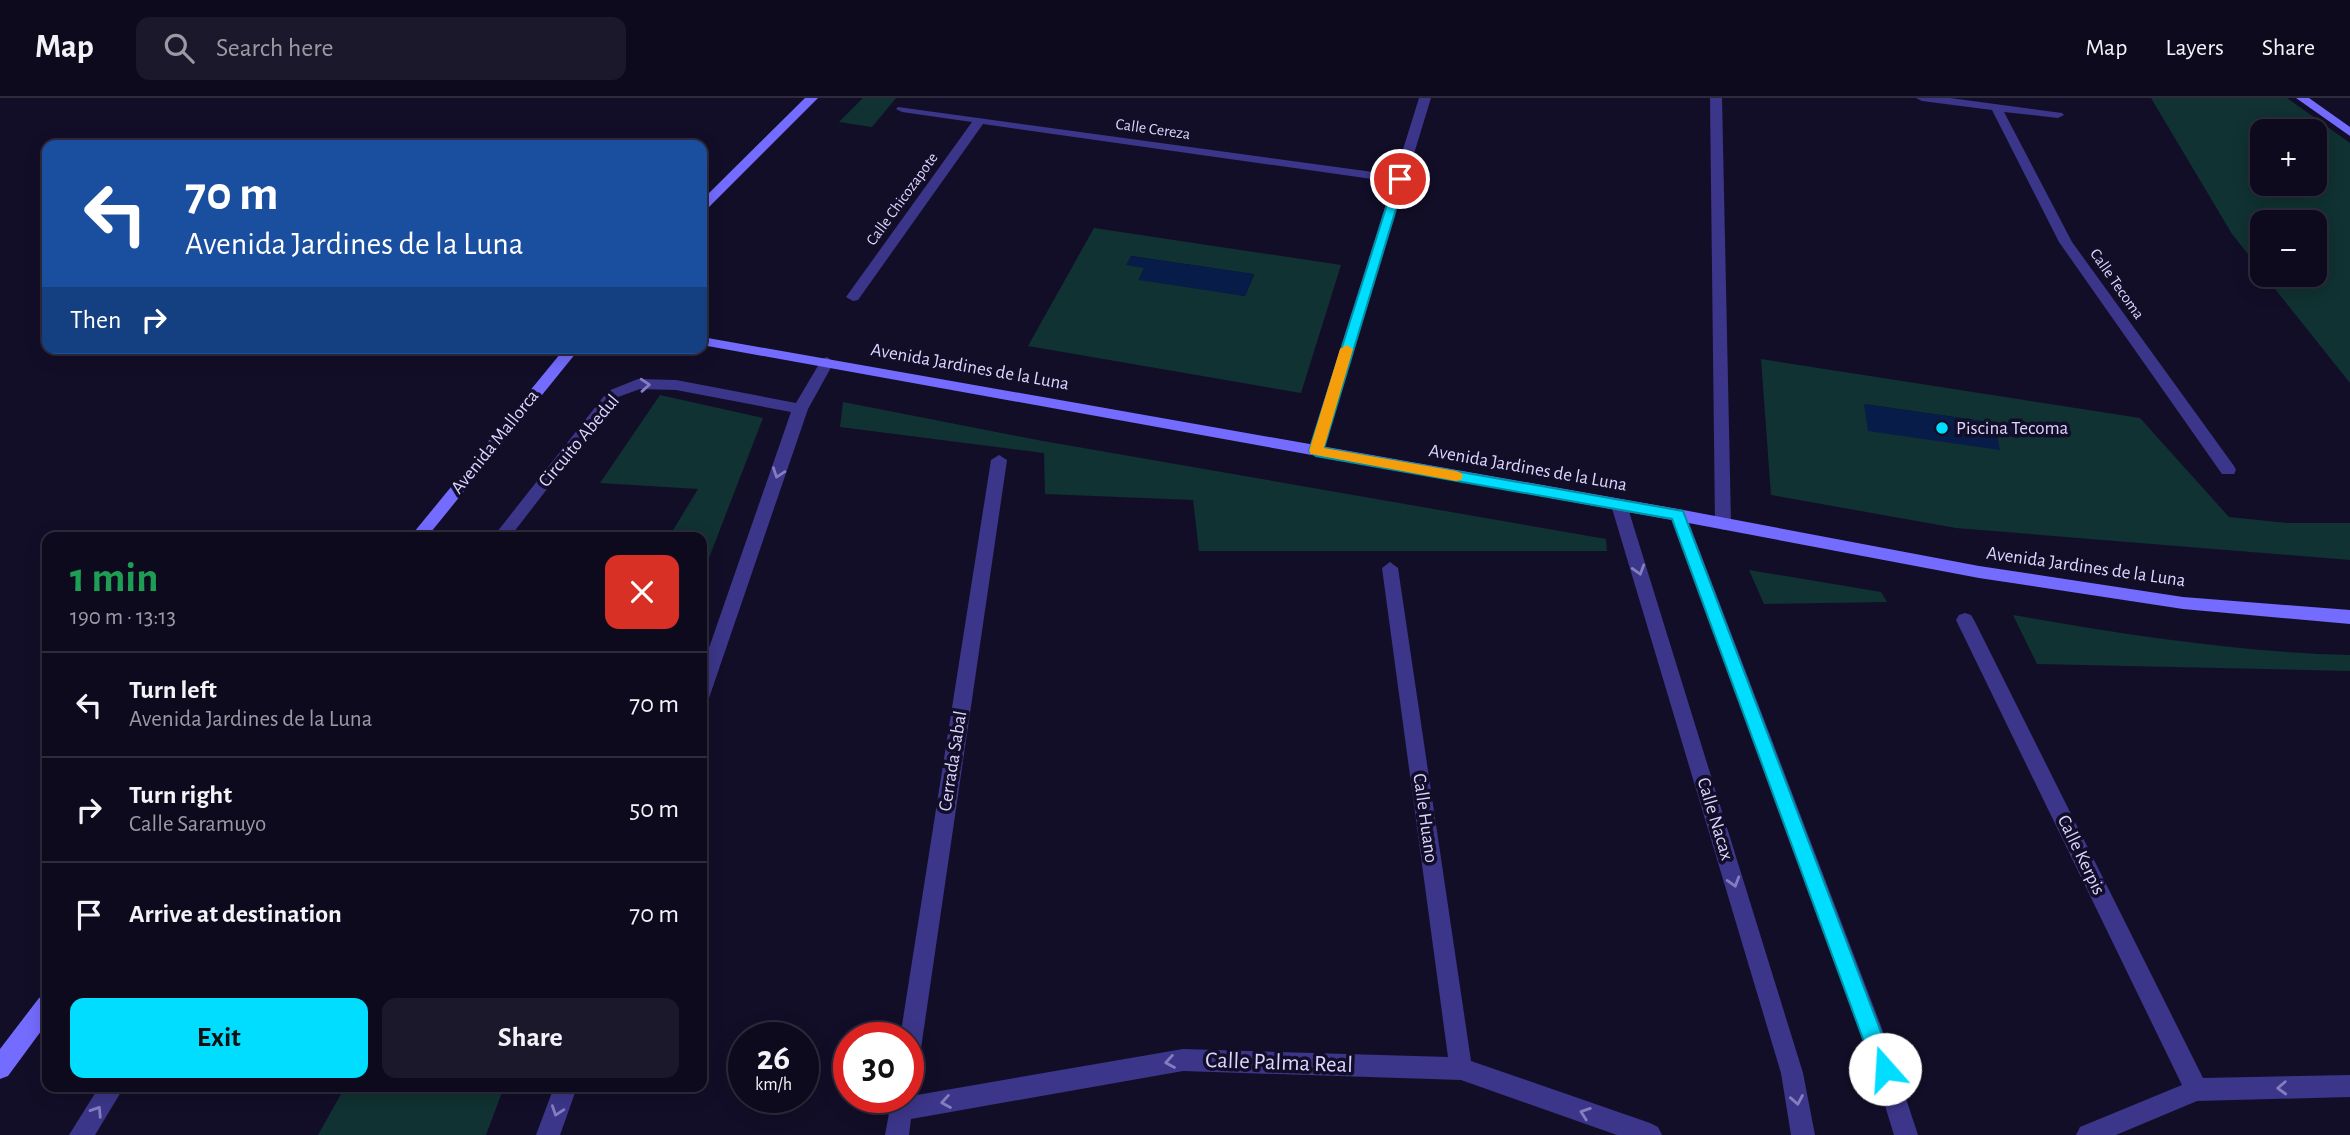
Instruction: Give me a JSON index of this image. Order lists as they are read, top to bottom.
{
  "streets": {
    "street": [
      "Calle Cereza",
      "Calle Chicozapote",
      "Calle Tecoma",
      "Avenida Jardines de la Luna",
      "Circuito Abedul",
      "Avenida Mallorca",
      "Cerrada Sabal",
      "Calle Huano",
      "Calle Nacax",
      "Calle Kerpis",
      "Calle Palma Real"
    ]
  },
  "crossings": [
    ["Calle Cereza", "Calle Chicozapote"],
    ["Avenida Jardines de la Luna", "Calle Nacax"],
    ["Calle Huano", "Calle Palma Real"]
  ],
  "one_way": ["Circuito Abedul", "Calle Palma Real"],
  "places": ["Piscina Tecoma"],
  "page": {
    "header": "Map",
    "search": "Search here",
    "nav": ["Map", "Layers", "Share"],
    "map_buttons": ["+", "−"],
    "turn": ["70 m", "Avenida Jardines de la Luna"],
    "then": "Then",
    "heading": ["1 min", "190 m · 13:13"],
    "list": [
      {
        "name": "Turn left",
        "note": "Avenida Jardines de la Luna",
        "value": "70 m"
      },
      {
        "name": "Turn right",
        "note": "Calle Saramuyo",
        "value": "50 m"
      },
      {
        "name": "Arrive at destination",
        "value": "70 m"
      }
    ],
    "buttons": ["Exit", "Share"],
    "speed": "26 km/h",
    "limit": "30"
  }
}
